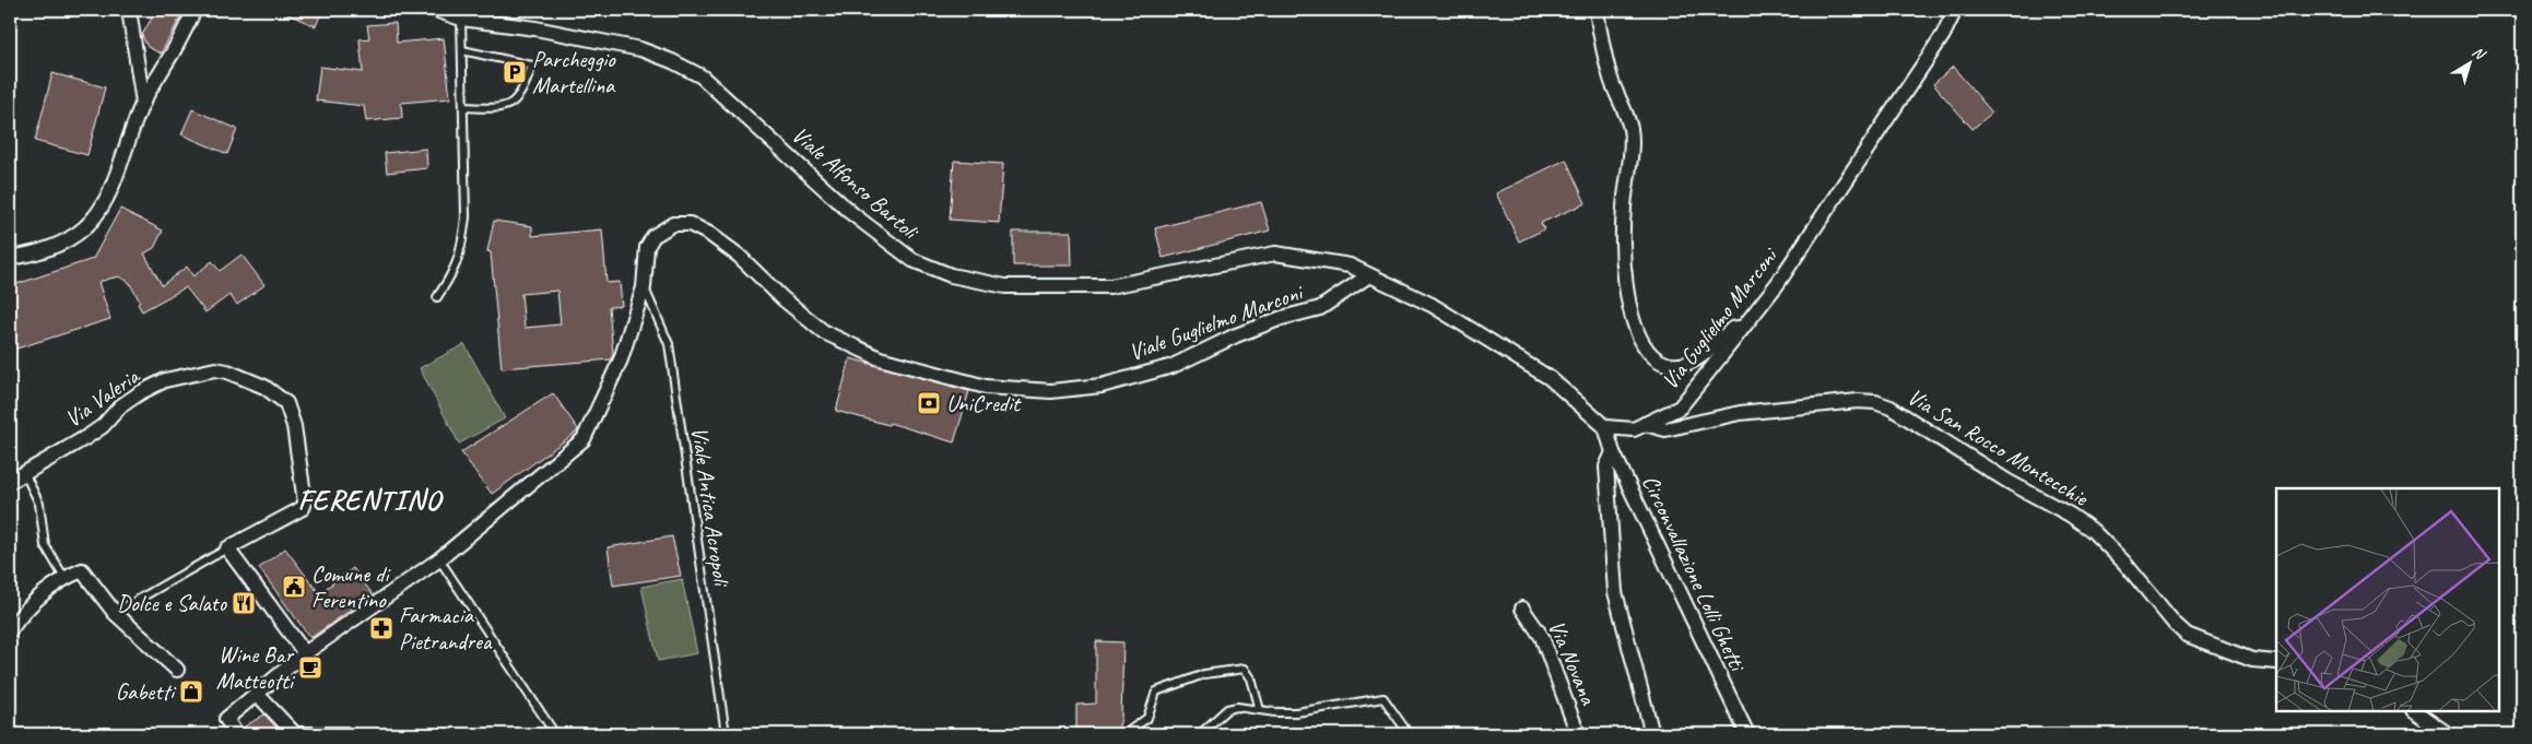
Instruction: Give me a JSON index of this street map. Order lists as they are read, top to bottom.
{
  "streets": {
    "street": [
      "Viale Alfonso Bartoli",
      "Via Guglielmo Marconi",
      "Viale Guglielmo Marconi",
      "Via Valeria",
      "Via San Rocco Montecchie",
      "Circonvallazione Lolli Ghetti",
      "Via Novana"
    ],
    "lane": ["Viale Antica Acropoli"]
  },
  "crossings": [
    ["Viale Alfonso Bartoli", "Viale Guglielmo Marconi"],
    ["Via Guglielmo Marconi", "Via San Rocco Montecchie"],
    ["Via Guglielmo Marconi", "Circonvallazione Lolli Ghetti"],
    ["Viale Guglielmo Marconi", "Viale Antica Acropoli"]
  ],
  "districts": ["FERENTINO"],
  "places": {
    "parking": ["Parcheggio Martellina"],
    "bank": ["UniCredit"],
    "public building": ["Comune di Ferentino"],
    "restaurant": ["Dolce e Salato"],
    "pharmacy": ["Farmacia Pietrandrea"],
    "cafe": ["Wine Bar Matteotti"],
    "shop": ["Gabetti"]
  },
  "north": "top right"
}
